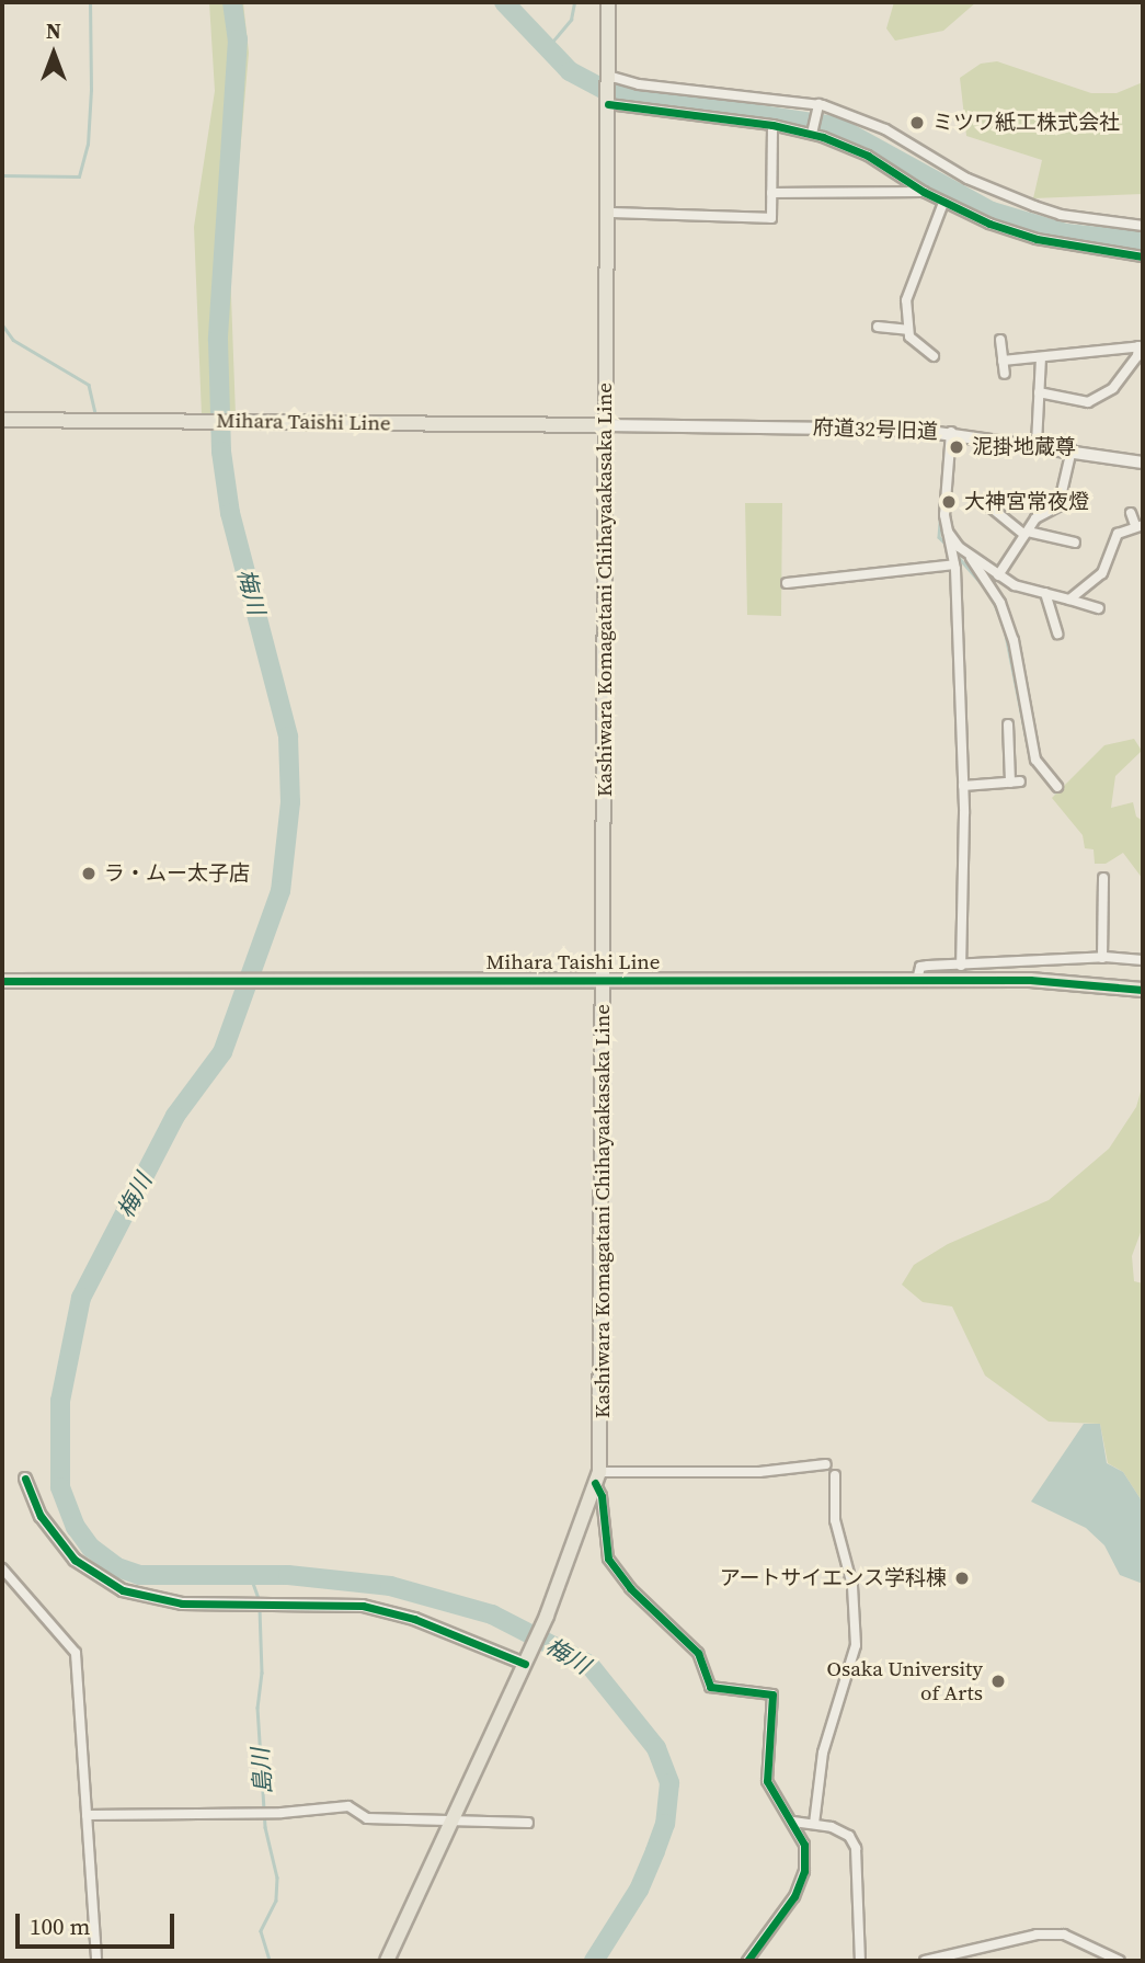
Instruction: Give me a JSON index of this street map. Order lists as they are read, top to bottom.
{
  "streets": {
    "main road": ["Mihara Taishi Line", "Kashiwara Komagatani Chihayaakasaka Line"],
    "street": ["府道32号旧道"]
  },
  "crossings": [
    ["Mihara Taishi Line", "府道32号旧道"],
    ["Mihara Taishi Line", "Kashiwara Komagatani Chihayaakasaka Line"],
    ["府道32号旧道", "Kashiwara Komagatani Chihayaakasaka Line"]
  ],
  "water": ["梅川", "島川"],
  "places": [
    "ミツワ紙工株式会社",
    "泥掛地蔵尊",
    "大神宮常夜燈",
    "ラ・ムー太子店",
    "アートサイエンス学科棟",
    "Osaka University of Arts"
  ],
  "scale_bar": "100 m",
  "north": "top"
}
